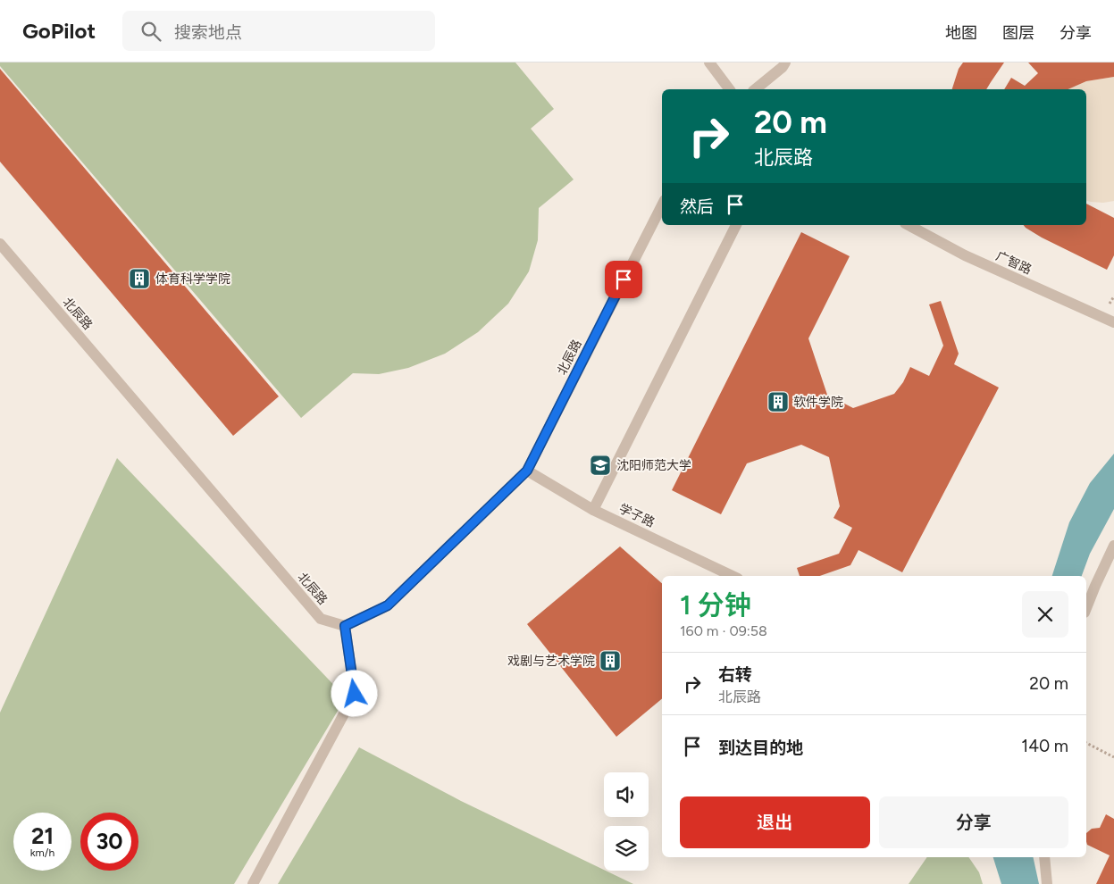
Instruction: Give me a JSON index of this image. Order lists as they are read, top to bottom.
{
  "streets": {
    "street": ["广智路", "北辰路", "学子路"]
  },
  "crossings": [
    ["北辰路", "学子路"]
  ],
  "places": {
    "building": ["体育科学学院", "软件学院", "戏剧与艺术学院"],
    "school or university": ["沈阳师范大学"]
  },
  "page": {
    "header": "GoPilot",
    "search": "搜索地点",
    "nav": ["地图", "图层", "分享"],
    "turn": ["20 m", "北辰路"],
    "then": "然后",
    "heading": ["1 分钟", "160 m · 09:58"],
    "list": [
      {
        "name": "右转",
        "note": "北辰路",
        "value": "20 m"
      },
      {
        "name": "到达目的地",
        "value": "140 m"
      }
    ],
    "buttons": ["退出", "分享"],
    "speed": "21 km/h",
    "limit": "30"
  }
}
